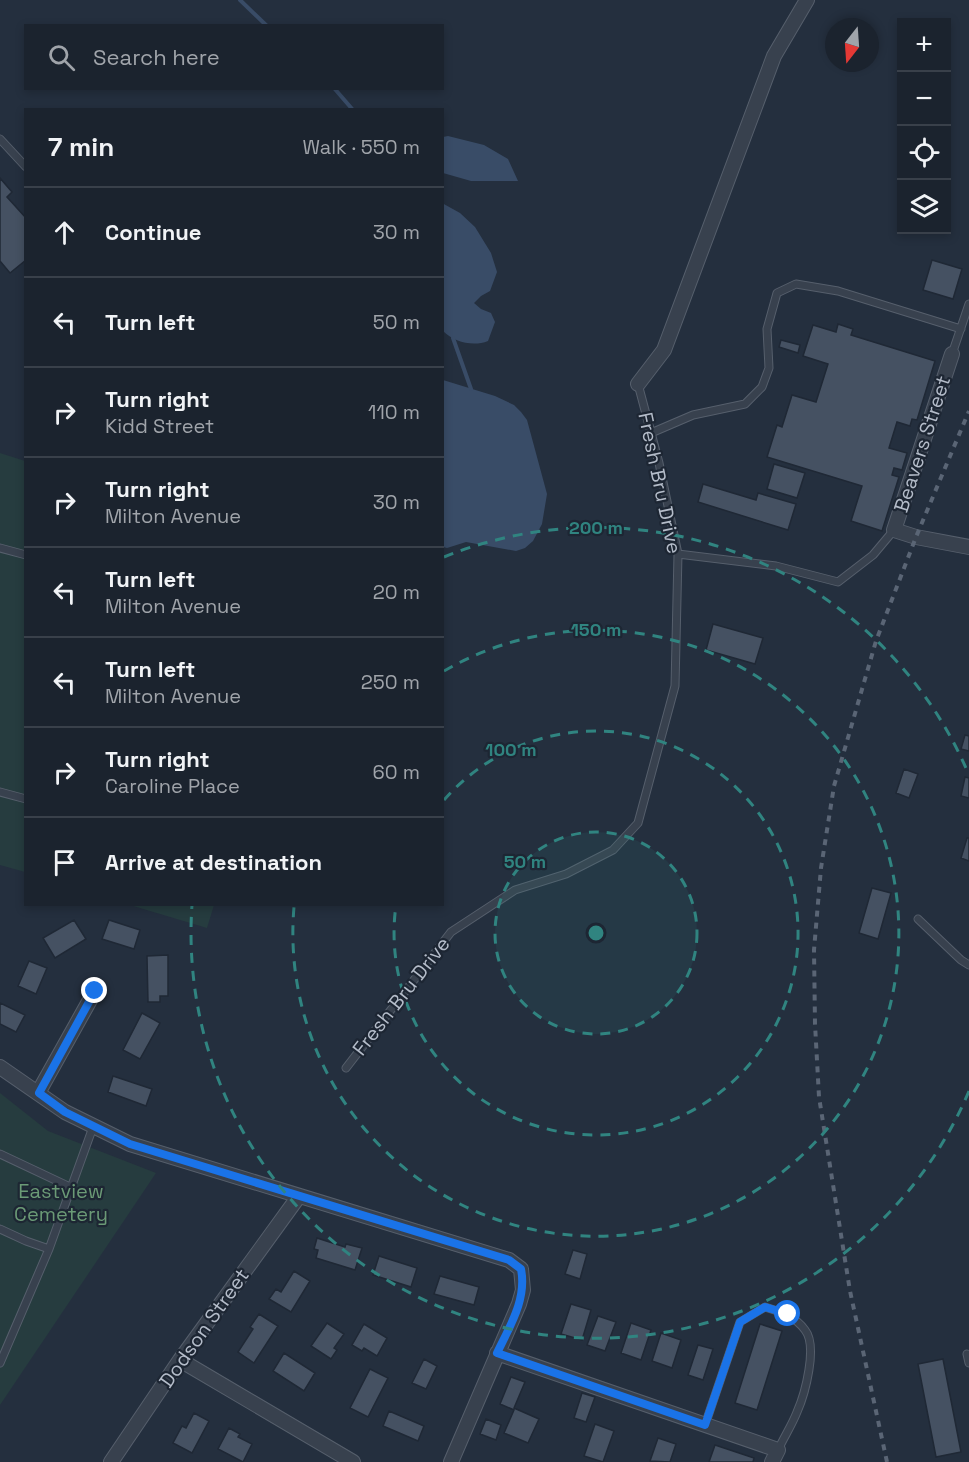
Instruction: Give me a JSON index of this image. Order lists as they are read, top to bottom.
{
  "streets": {
    "street": ["Beavers Street", "Fresh Bru Drive", "Dodson Street"]
  },
  "parks": ["Eastview Cemetery"],
  "north": "bottom",
  "page": {
    "map_buttons": ["+", "−"],
    "search": "Search here",
    "heading": ["7 min", "Walk · 550 m"],
    "list": [
      ["Continue", "30 m"],
      ["Turn left", "50 m"],
      ["Turn right", "Kidd Street", "110 m"],
      ["Turn right", "Milton Avenue", "30 m"],
      ["Turn left", "Milton Avenue", "20 m"],
      ["Turn left", "Milton Avenue", "250 m"],
      ["Turn right", "Caroline Place", "60 m"],
      "Arrive at destination"
    ]
  },
  "rings": [
    "200 m",
    "150 m",
    "100 m",
    "50 m"
  ]
}
